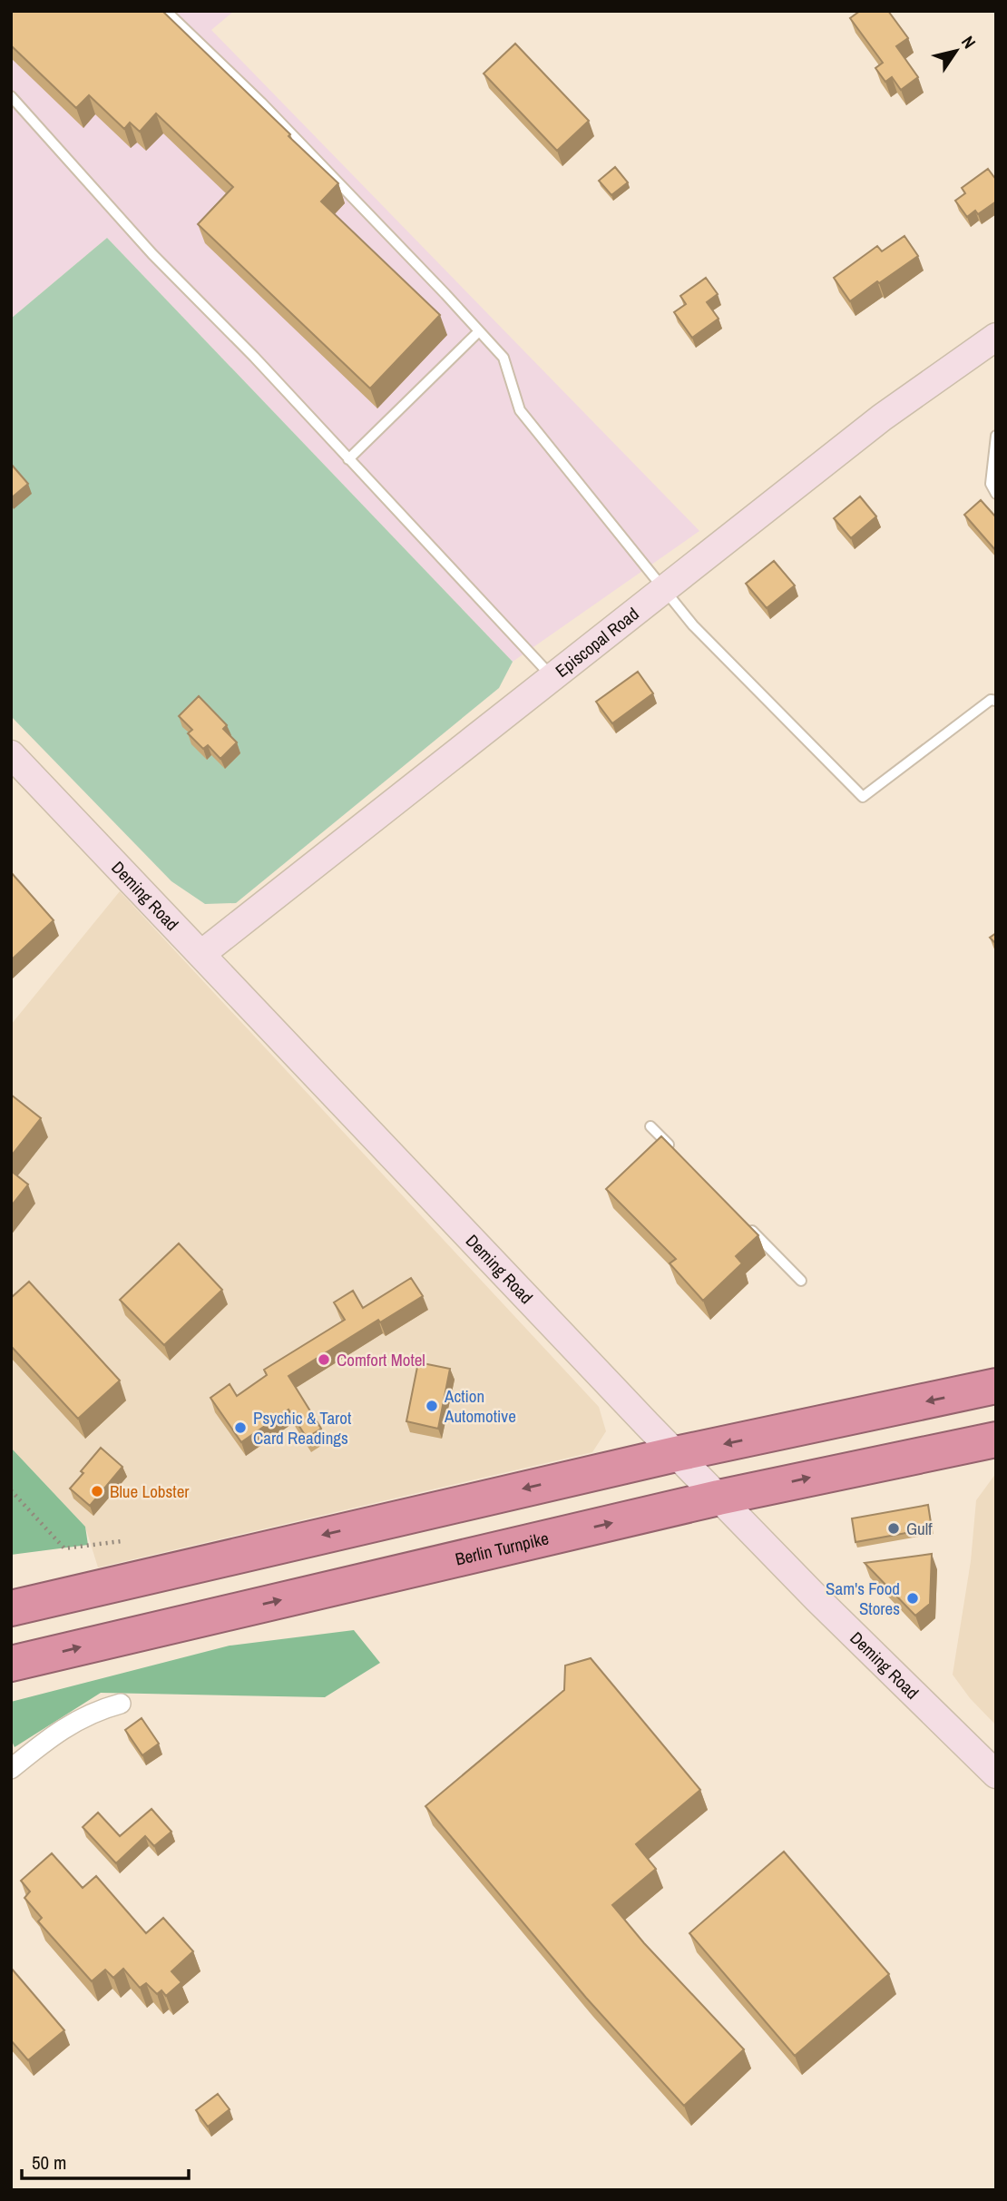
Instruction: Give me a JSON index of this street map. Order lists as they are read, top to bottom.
{
  "streets": {
    "highway": ["Berlin Turnpike"],
    "street": ["Episcopal Road", "Deming Road"]
  },
  "crossings": [
    ["Episcopal Road", "Deming Road"],
    ["Deming Road", "Berlin Turnpike"]
  ],
  "places": [
    "Comfort Motel",
    "Action Automotive",
    "Psychic & Tarot Card Readings",
    "Blue Lobster",
    "Gulf",
    "Sam's Food Stores"
  ],
  "scale_bar": "50 m",
  "north": "top right"
}
